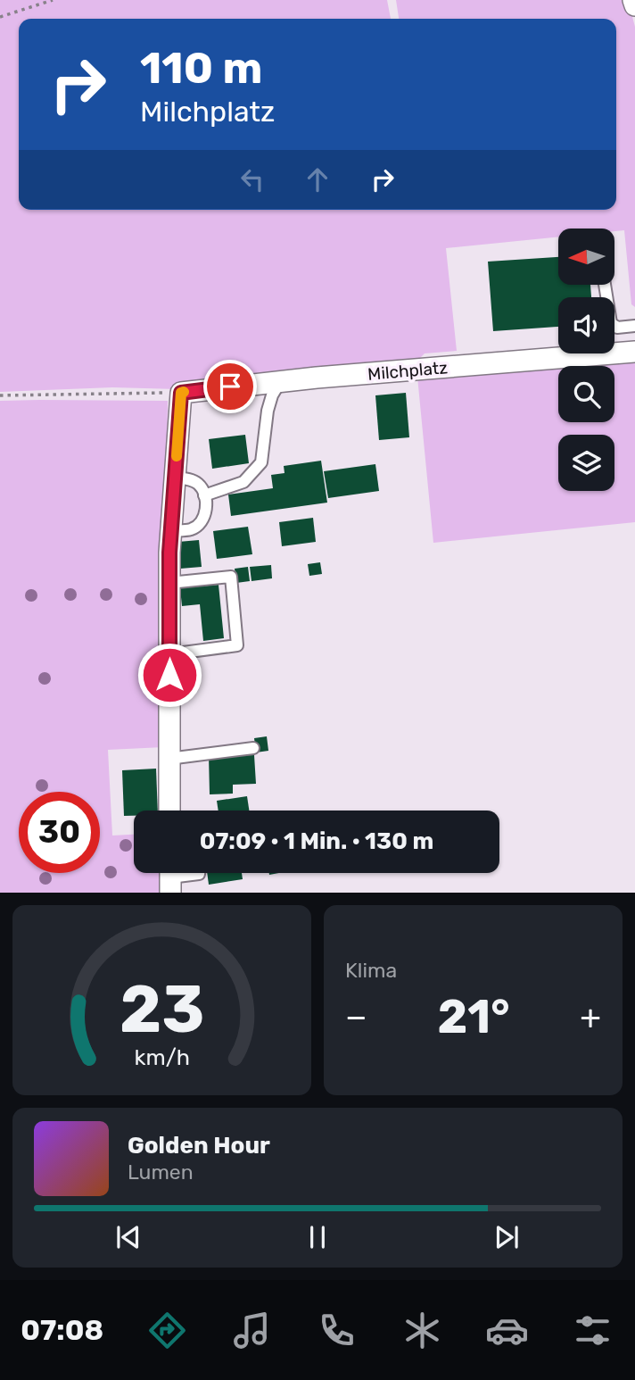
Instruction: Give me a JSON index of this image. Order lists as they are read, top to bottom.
{
  "streets": {
    "street": ["Milchplatz"]
  },
  "north": "left",
  "page": {
    "turn": ["110 m", "Milchplatz"],
    "limit": "30",
    "trip": "07:09 · 1 Min. · 130 m",
    "tile": "Klima",
    "heat": ["−", "21°", "+"],
    "song": ["Golden Hour", "Lumen"],
    "tabs": "07:08",
    "gauge": ["23", "km/h"]
  }
}
